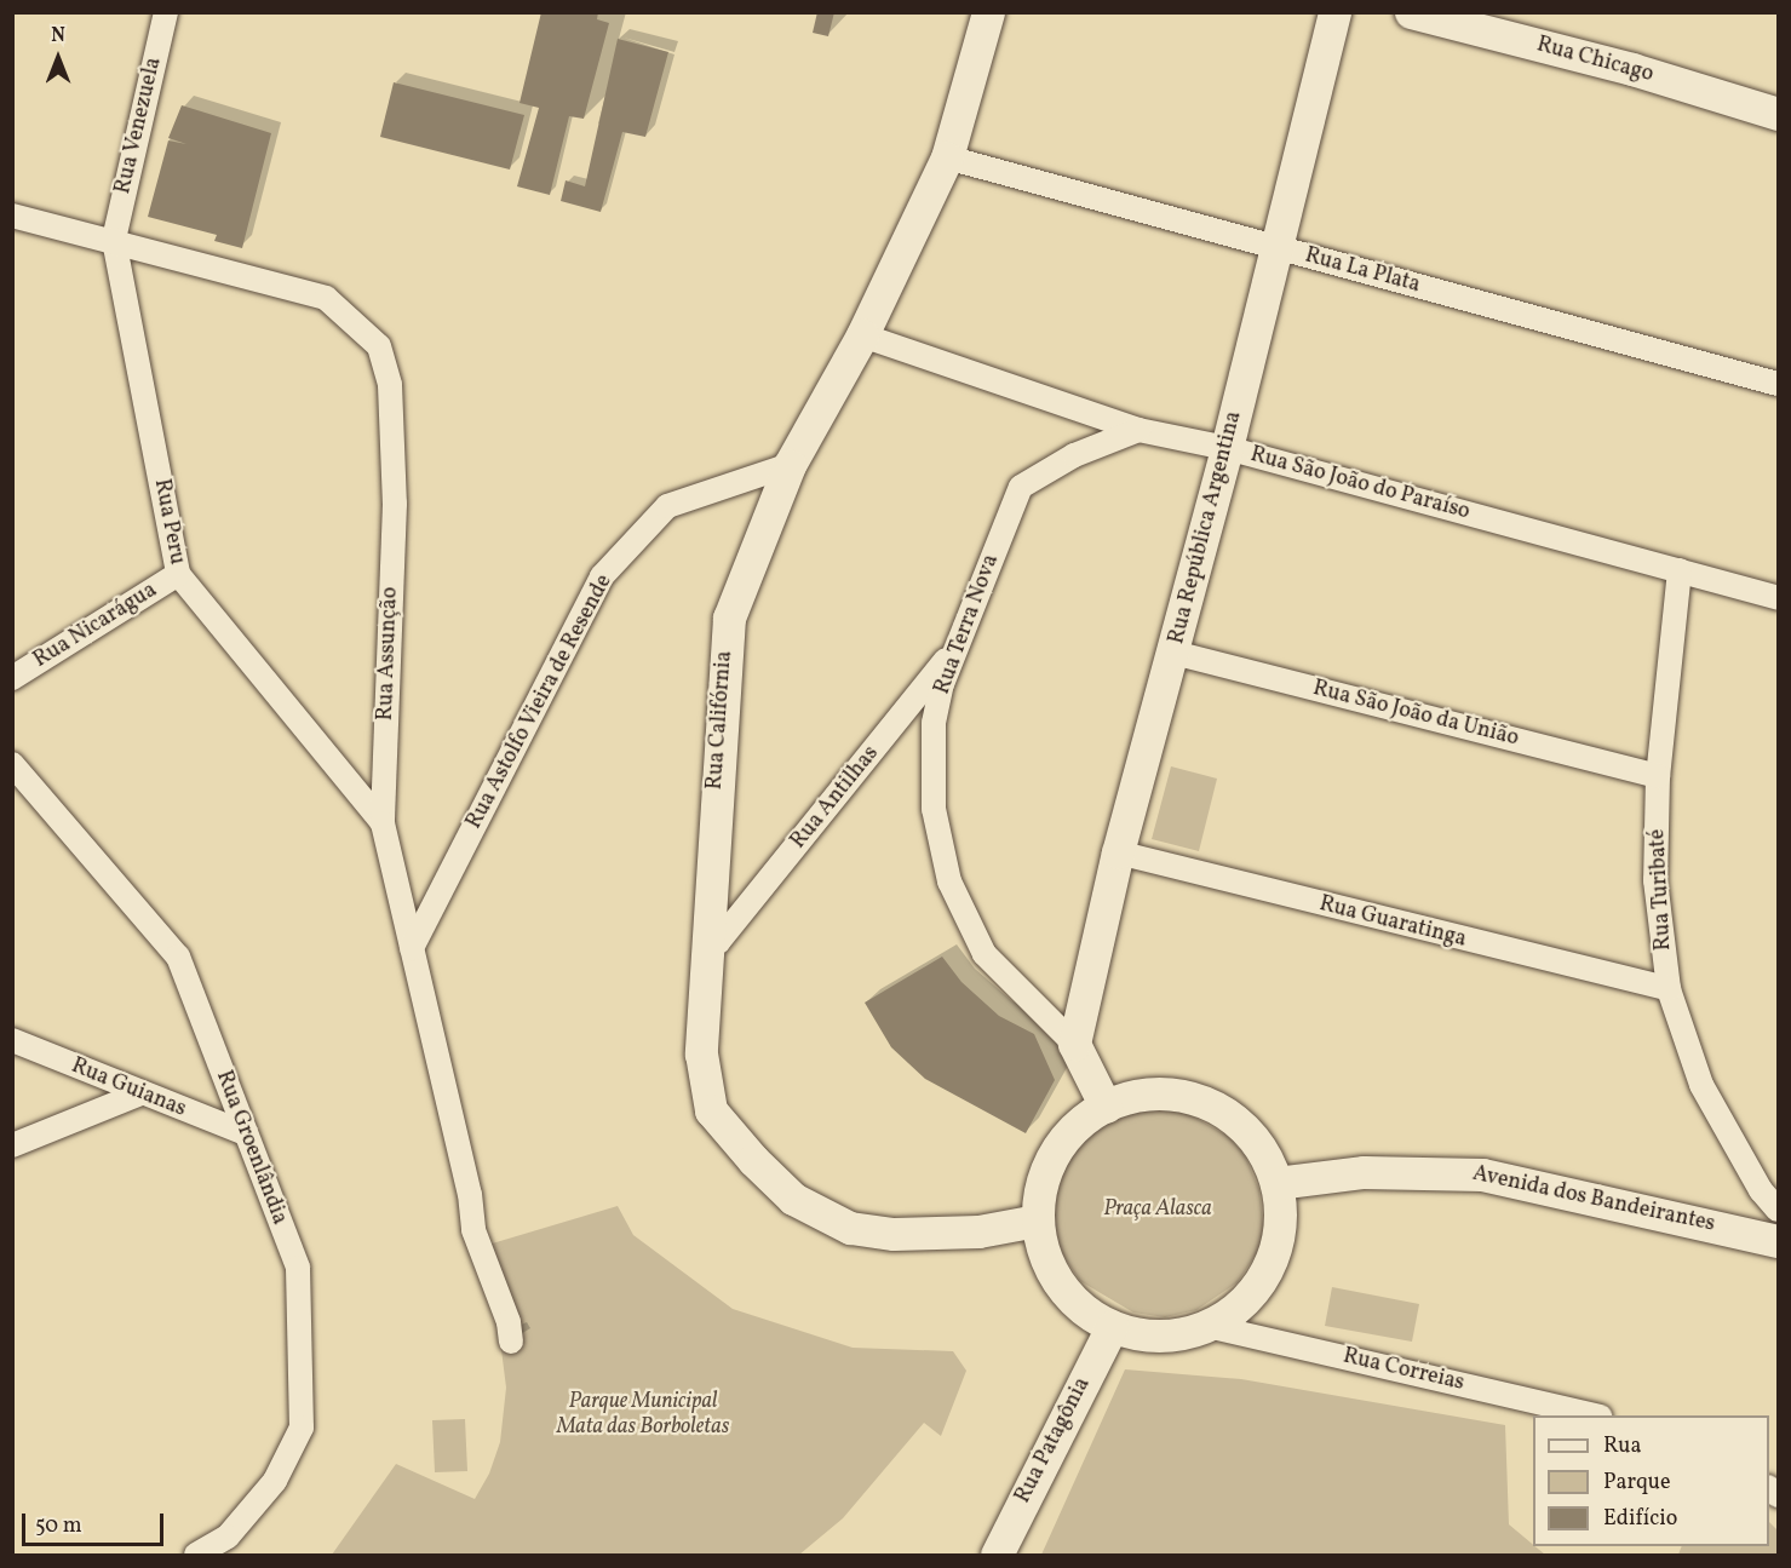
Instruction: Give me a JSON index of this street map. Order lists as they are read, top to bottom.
{
  "streets": {
    "street": [
      "Rua Chicago",
      "Rua Venezuela",
      "Rua La Plata",
      "Rua São João do Paraíso",
      "Rua Peru",
      "Rua República Argentina",
      "Rua Terra Nova",
      "Rua Nicarágua",
      "Rua Assunção",
      "Rua Astolfo Vieira de Resende",
      "Rua São João da União",
      "Rua Califórnia",
      "Rua Antilhas",
      "Rua Turibaté",
      "Rua Guaratinga",
      "Rua Guianas",
      "Rua Groenlândia",
      "Avenida dos Bandeirantes",
      "Rua Correias",
      "Rua Patagônia"
    ]
  },
  "crossings": [
    ["Rua Venezuela", "Rua Peru"],
    ["Rua Venezuela", "Rua Assunção"],
    ["Rua La Plata", "Rua República Argentina"],
    ["Rua La Plata", "Rua Califórnia"],
    ["Rua São João do Paraíso", "Rua República Argentina"],
    ["Rua São João do Paraíso", "Rua Terra Nova"],
    ["Rua São João do Paraíso", "Rua Califórnia"],
    ["Rua São João do Paraíso", "Rua Turibaté"],
    ["Rua Peru", "Rua Nicarágua"],
    ["Rua Peru", "Rua Assunção"],
    ["Rua República Argentina", "Rua Terra Nova"],
    ["Rua República Argentina", "Rua São João da União"],
    ["Rua República Argentina", "Rua Guaratinga"],
    ["Rua Terra Nova", "Rua Califórnia"],
    ["Rua Terra Nova", "Rua Antilhas"],
    ["Rua Terra Nova", "Avenida dos Bandeirantes"],
    ["Rua Terra Nova", "Rua Correias"],
    ["Rua Terra Nova", "Rua Patagônia"],
    ["Rua Assunção", "Rua Astolfo Vieira de Resende"],
    ["Rua Astolfo Vieira de Resende", "Rua Califórnia"],
    ["Rua São João da União", "Rua Turibaté"],
    ["Rua Califórnia", "Rua Antilhas"],
    ["Rua Califórnia", "Avenida dos Bandeirantes"],
    ["Rua Califórnia", "Rua Correias"],
    ["Rua Califórnia", "Rua Patagônia"],
    ["Rua Turibaté", "Rua Guaratinga"],
    ["Rua Turibaté", "Avenida dos Bandeirantes"],
    ["Rua Guianas", "Rua Groenlândia"],
    ["Avenida dos Bandeirantes", "Rua Correias"],
    ["Avenida dos Bandeirantes", "Rua Patagônia"],
    ["Rua Correias", "Rua Patagônia"]
  ],
  "parks": ["Praça Alasca", "Parque Municipal Mata das Borboletas"],
  "legend": ["Rua", "Parque", "Edifício"],
  "scale_bar": "50 m",
  "north": "top"
}
